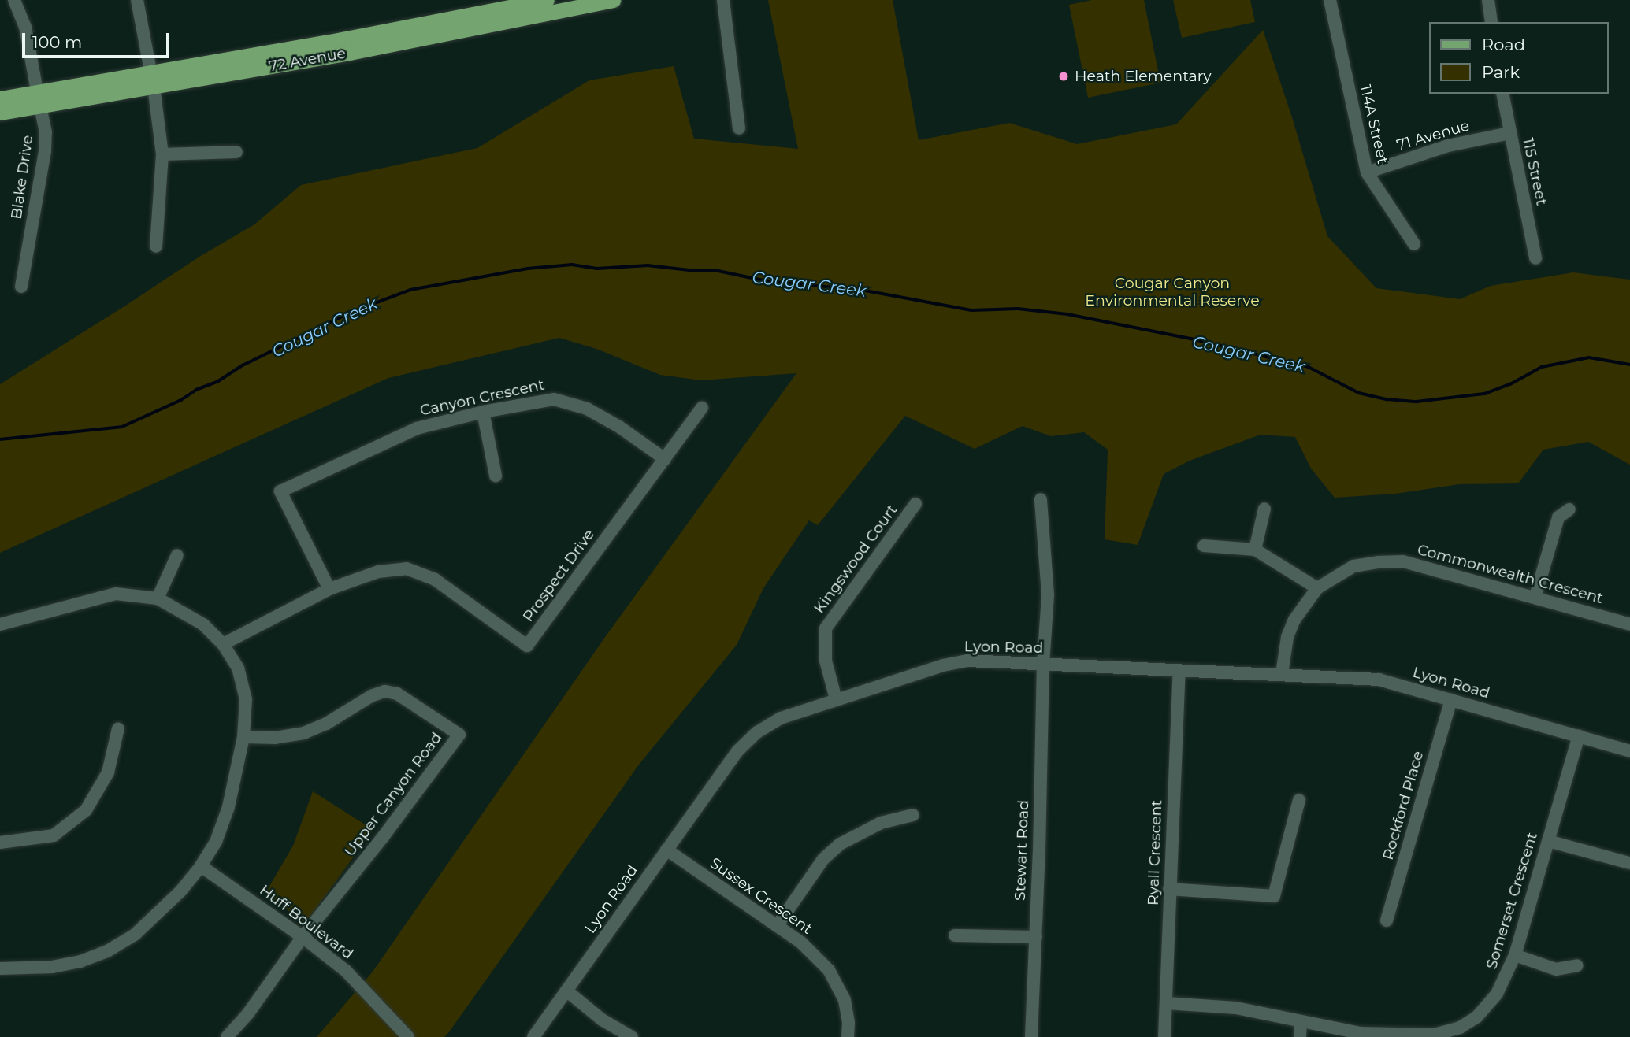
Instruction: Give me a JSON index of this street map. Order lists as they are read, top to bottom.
{
  "streets": {
    "main road": ["72 Avenue"],
    "street": [
      "114A Street",
      "71 Avenue",
      "115 Street",
      "Blake Drive",
      "Canyon Crescent",
      "Kingswood Court",
      "Commonwealth Crescent",
      "Prospect Drive",
      "Lyon Road",
      "Upper Canyon Road",
      "Rockford Place",
      "Stewart Road",
      "Ryall Crescent",
      "Sussex Crescent",
      "Somerset Crescent",
      "Huff Boulevard"
    ]
  },
  "crossings": [
    ["72 Avenue", "Blake Drive"],
    ["114A Street", "71 Avenue"],
    ["71 Avenue", "115 Street"],
    ["Canyon Crescent", "Prospect Drive"],
    ["Kingswood Court", "Lyon Road"],
    ["Commonwealth Crescent", "Lyon Road"],
    ["Lyon Road", "Rockford Place"],
    ["Lyon Road", "Stewart Road"],
    ["Lyon Road", "Ryall Crescent"],
    ["Lyon Road", "Sussex Crescent"],
    ["Lyon Road", "Somerset Crescent"],
    ["Upper Canyon Road", "Huff Boulevard"],
    ["Ryall Crescent", "Somerset Crescent"]
  ],
  "water": ["Cougar Creek"],
  "parks": ["Cougar Canyon Environmental Reserve"],
  "places": ["Heath Elementary"],
  "legend": ["Road", "Park"],
  "scale_bar": "100 m"
}
